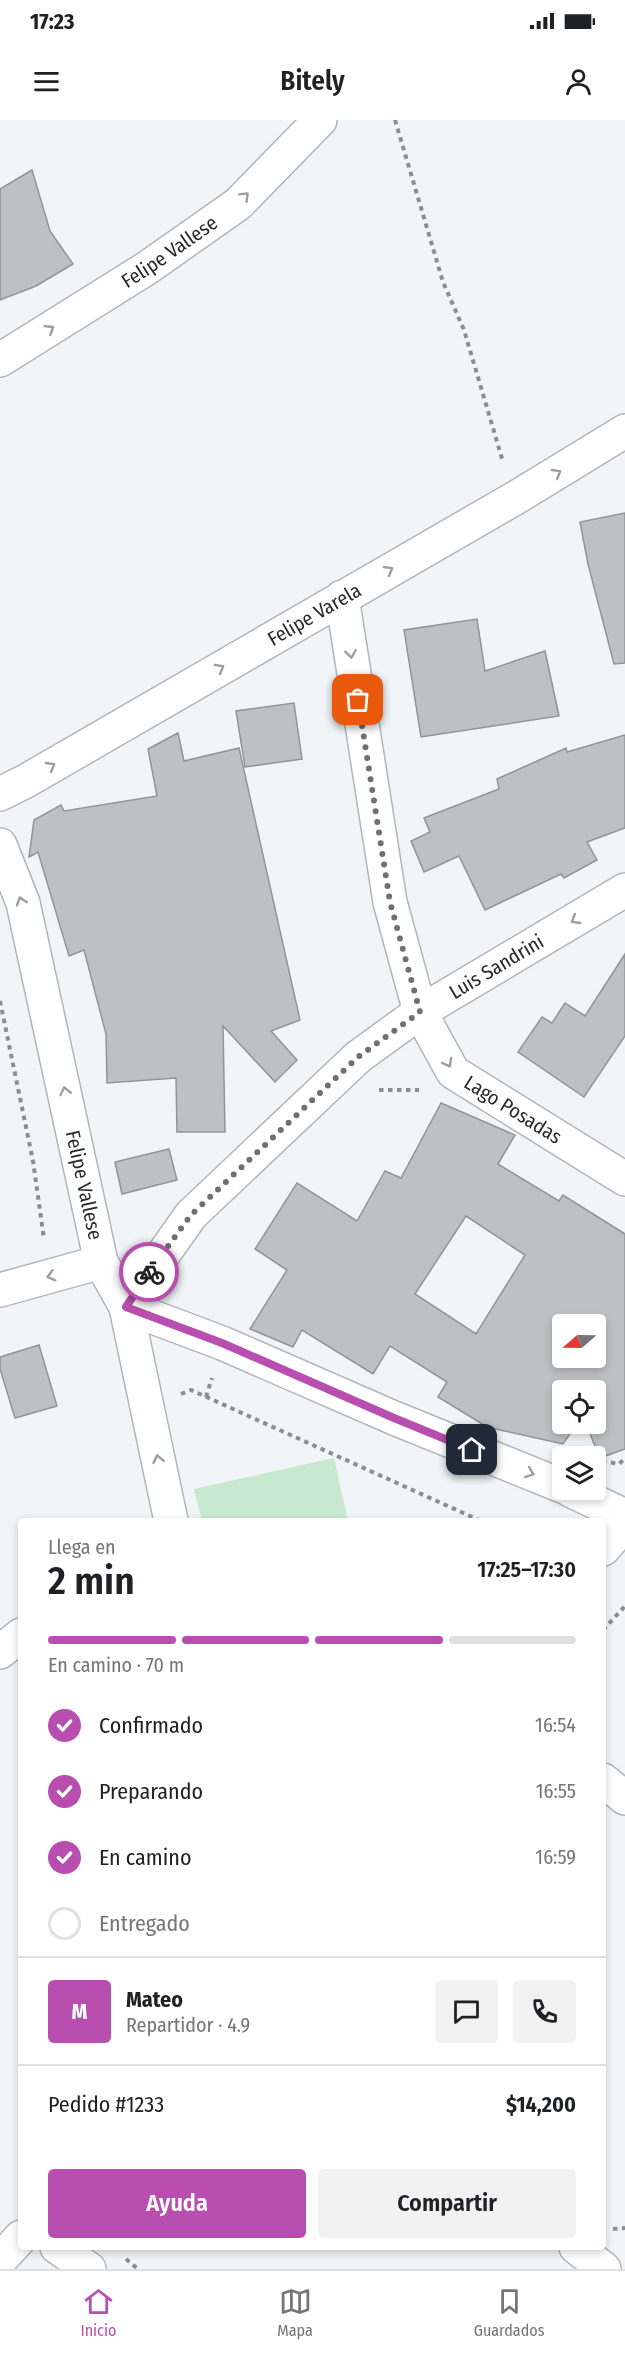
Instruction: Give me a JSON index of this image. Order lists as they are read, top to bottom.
{
  "streets": {
    "street": [
      "Felipe Vallese",
      "Felipe Varela",
      "Luis Sandrini",
      "Lago Posadas"
    ]
  },
  "crossings": [
    ["Felipe Vallese", "Luis Sandrini"],
    ["Felipe Varela", "Lago Posadas"],
    ["Luis Sandrini", "Lago Posadas"]
  ],
  "one_way": [
    "Felipe Vallese",
    "Felipe Varela",
    "Luis Sandrini",
    "Lago Posadas"
  ],
  "north": "left",
  "page": {
    "status": "17:23",
    "header": "Bitely",
    "heading": ["2 min", "Llega en", "17:25–17:30"],
    "panel": [
      "Mateo",
      "Repartidor · 4.9",
      "Pedido #1233",
      "$14,200"
    ],
    "bar": "En camino · 70 m",
    "list": [
      ["Confirmado", "16:54"],
      ["Preparando", "16:55"],
      ["En camino", "16:59"],
      "Entregado"
    ],
    "round": "M",
    "buttons": ["Ayuda", "Compartir"],
    "tabs": ["Inicio", "Mapa", "Guardados"]
  }
}
